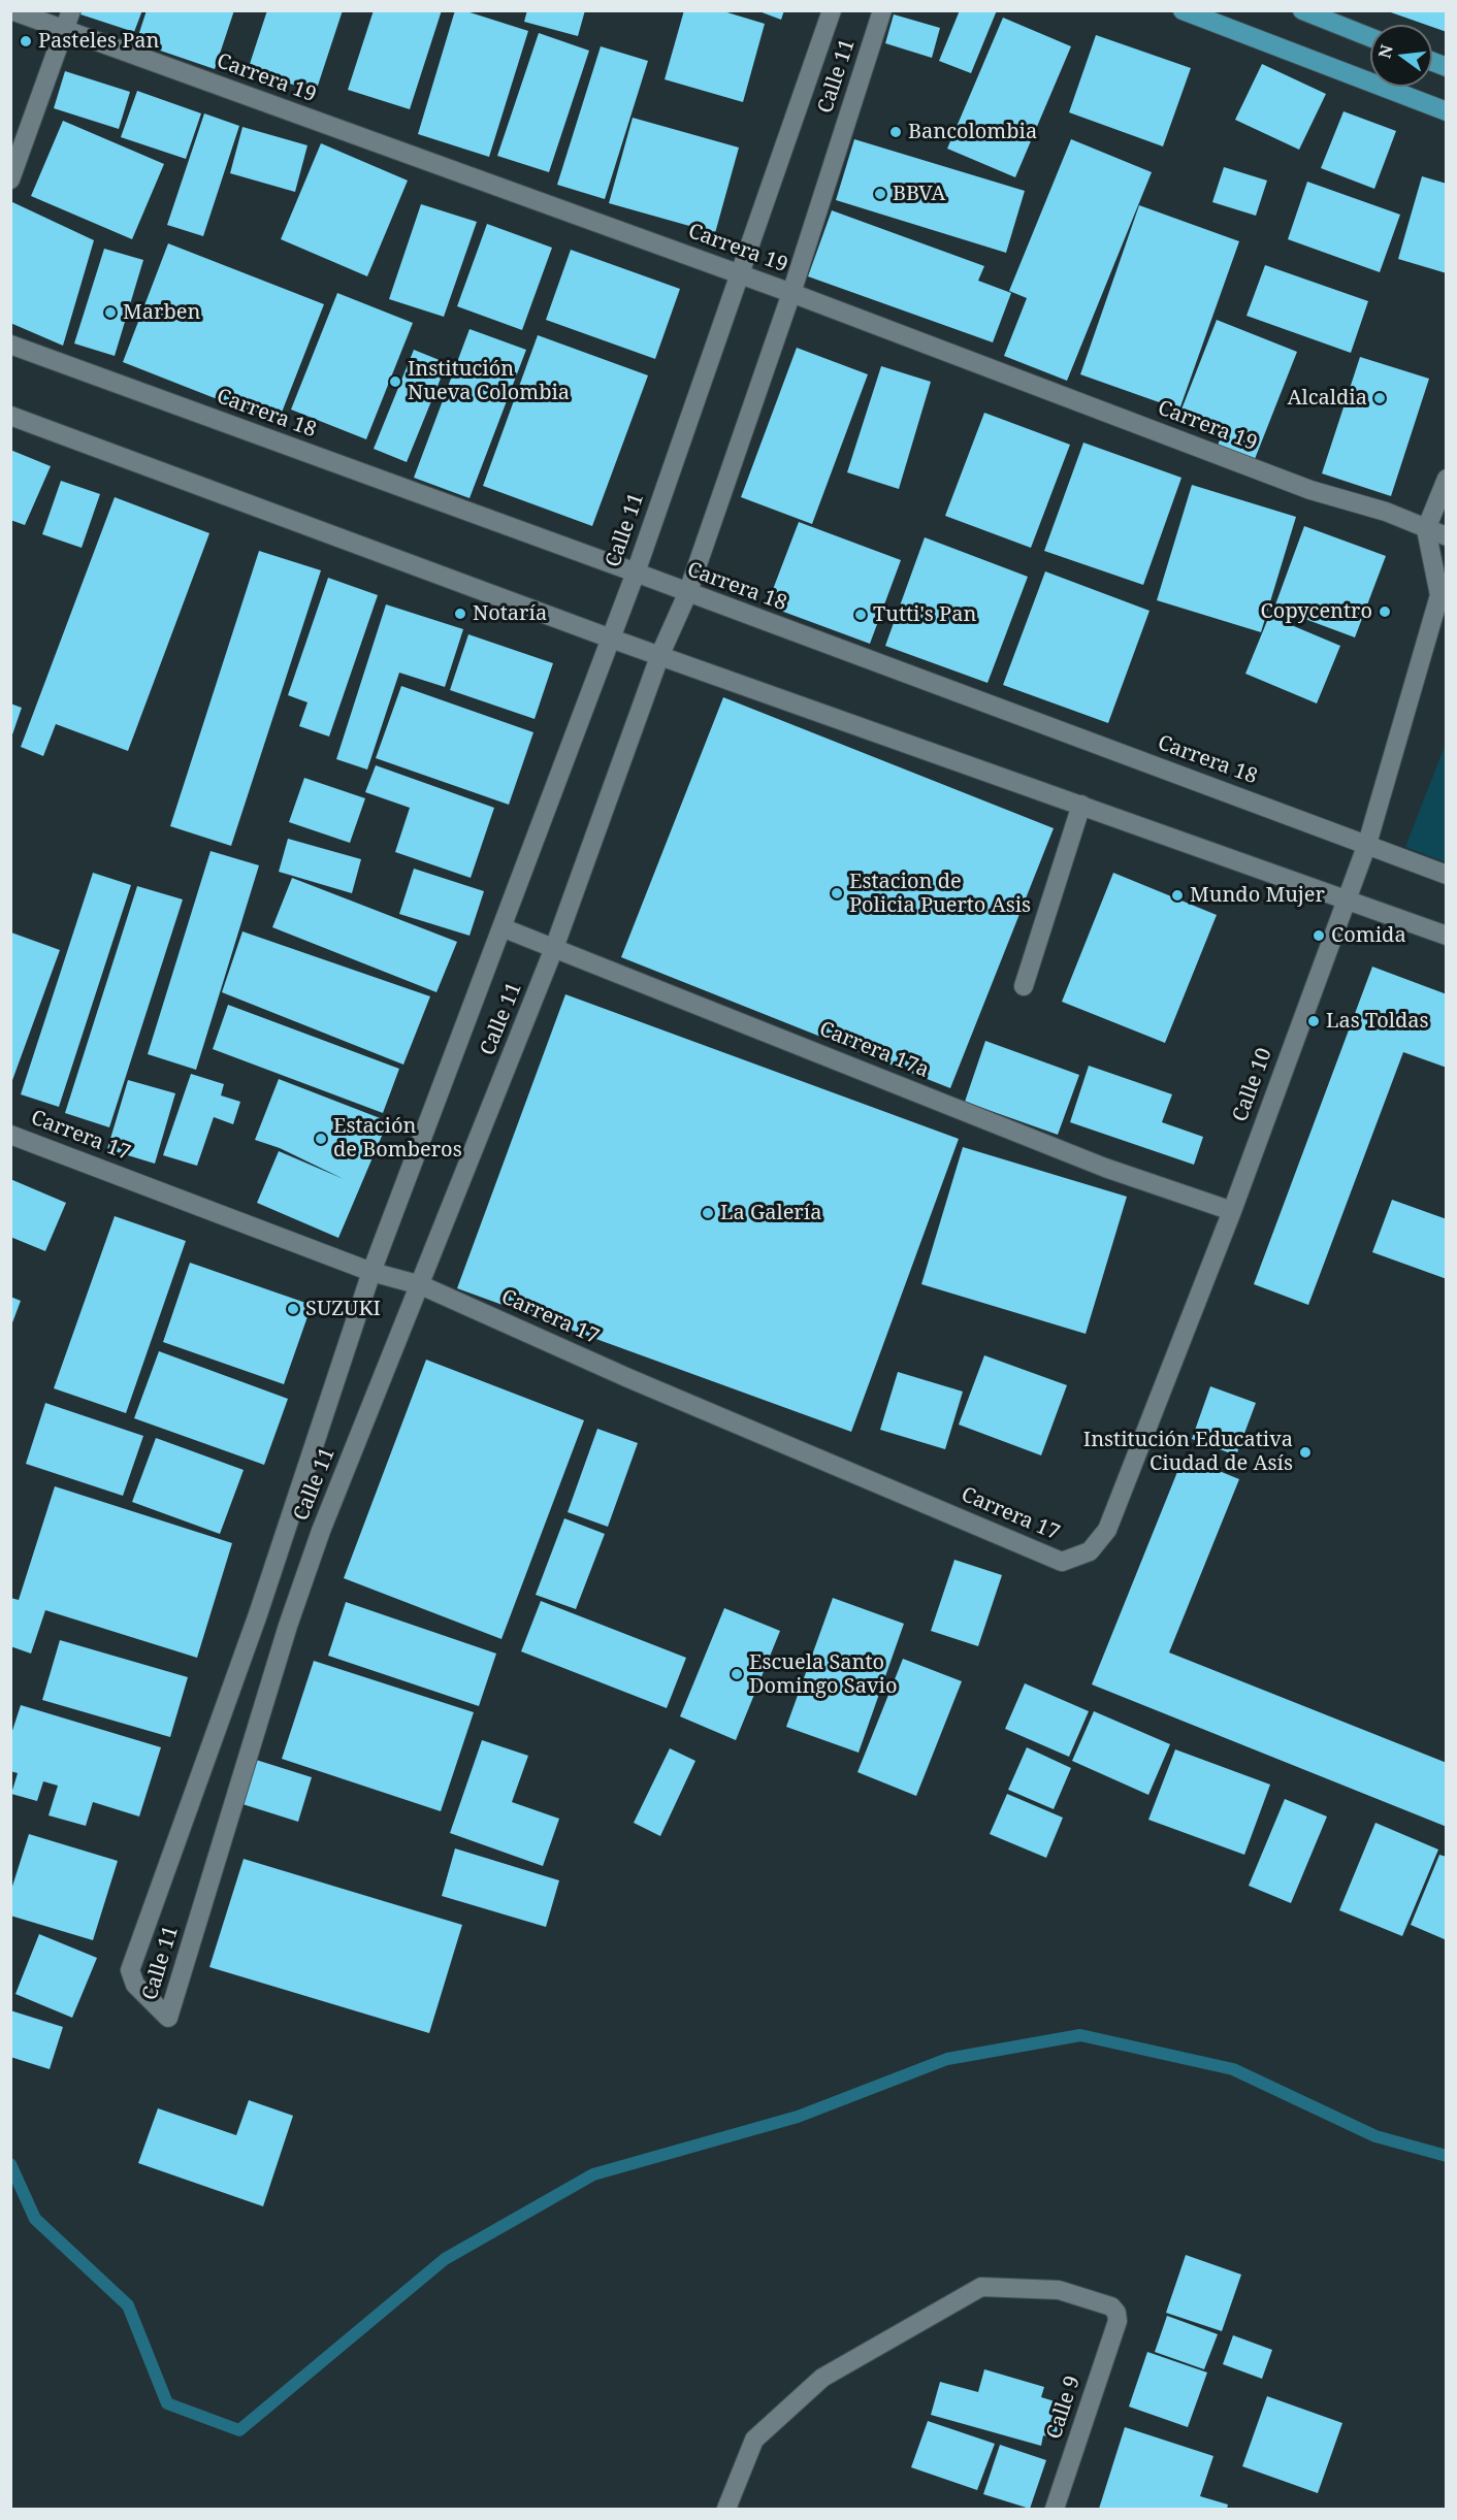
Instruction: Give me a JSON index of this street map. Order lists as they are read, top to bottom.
{
  "streets": {
    "street": [
      "Calle 11",
      "Carrera 19",
      "Carrera 18",
      "Carrera 17a",
      "Calle 10",
      "Carrera 17",
      "Calle 9"
    ]
  },
  "crossings": [
    ["Calle 11", "Carrera 19"],
    ["Calle 11", "Carrera 18"],
    ["Calle 11", "Carrera 17a"],
    ["Calle 11", "Carrera 17"],
    ["Carrera 19", "Calle 10"],
    ["Carrera 18", "Calle 10"],
    ["Carrera 17a", "Calle 10"],
    ["Calle 10", "Carrera 17"]
  ],
  "places": [
    "Pasteles Pan",
    "Bancolombia",
    "BBVA",
    "Marben",
    "Institución Nueva Colombia",
    "Alcaldia",
    "Copycentro",
    "Notaría",
    "Tutti's Pan",
    "Estacion de Policia Puerto Asis",
    "Mundo Mujer",
    "Comida",
    "Las Toldas",
    "Estación de Bomberos",
    "La Galería",
    "SUZUKI",
    "Institución Educativa Ciudad de Asís",
    "Escuela Santo Domingo Savio"
  ],
  "north": "left"
}
